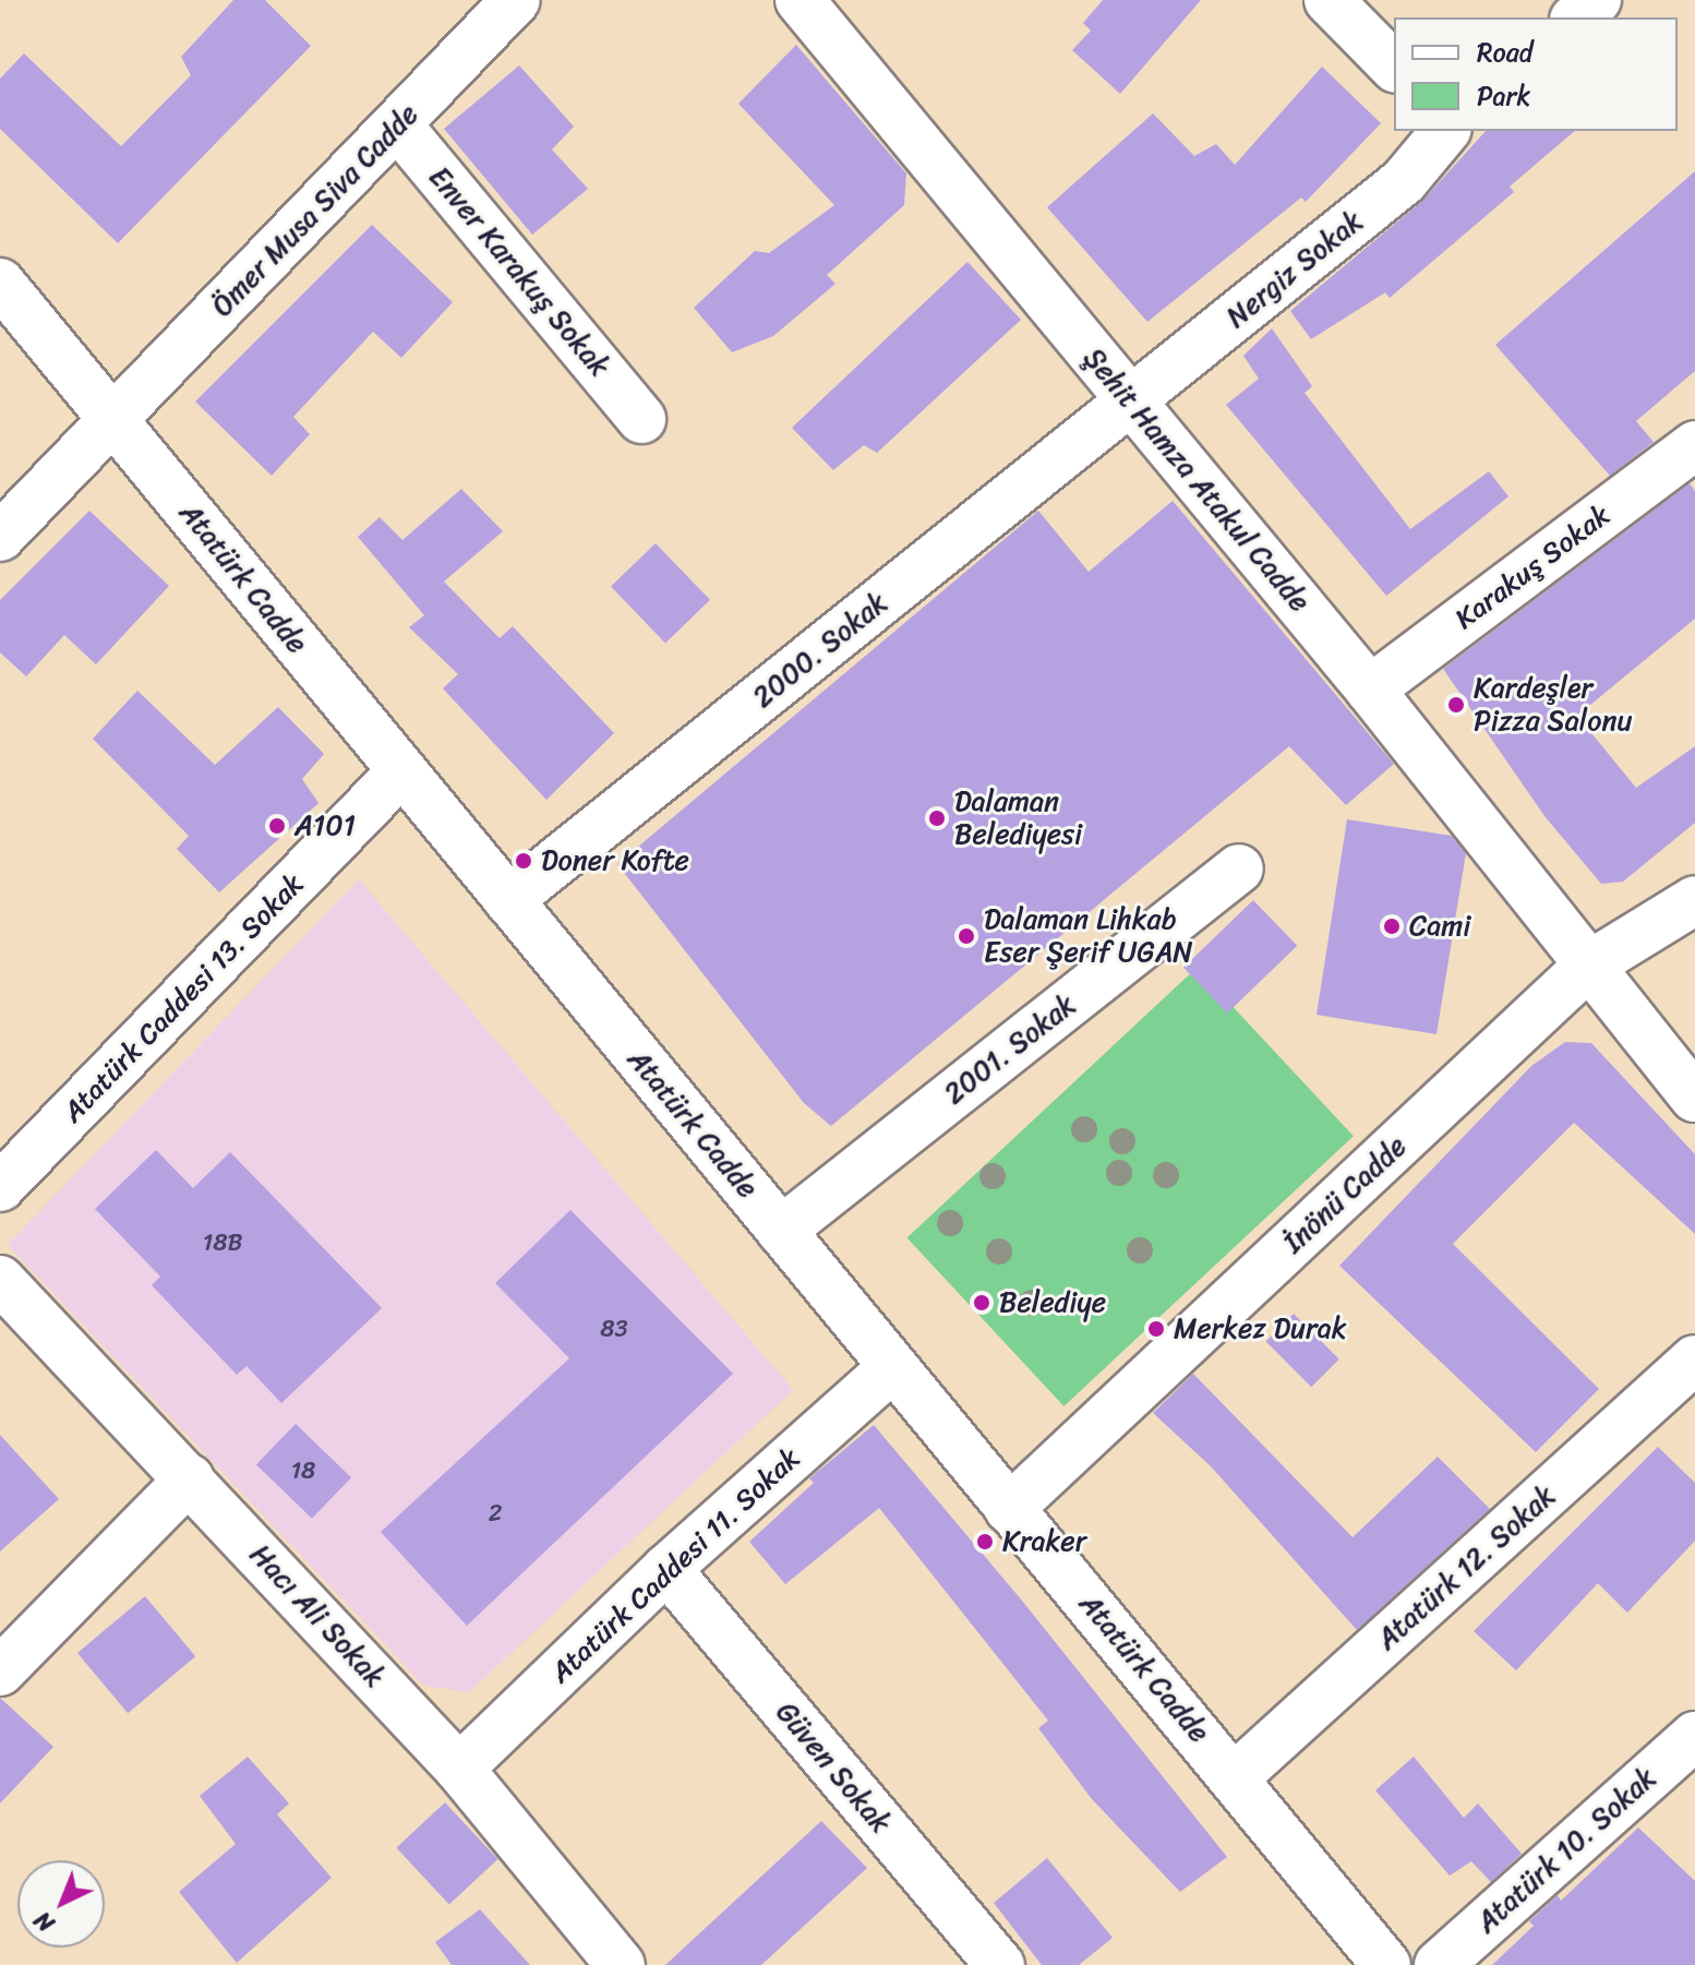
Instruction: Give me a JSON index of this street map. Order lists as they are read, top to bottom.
{
  "streets": {
    "street": [
      "Ömer Musa Siva Cadde",
      "Nergiz Sokak",
      "Enver Karakuş Sokak",
      "Şehit Hamza Atakul Cadde",
      "Karakuş Sokak",
      "Atatürk Cadde",
      "2000. Sokak",
      "Atatürk Caddesi 13. Sokak",
      "2001. Sokak",
      "İnönü Cadde",
      "Atatürk Caddesi 11. Sokak",
      "Atatürk 12. Sokak",
      "Hacı Ali Sokak",
      "Güven Sokak",
      "Atatürk 10. Sokak"
    ]
  },
  "crossings": [
    ["Ömer Musa Siva Cadde", "Enver Karakuş Sokak"],
    ["Ömer Musa Siva Cadde", "Atatürk Cadde"],
    ["Nergiz Sokak", "Şehit Hamza Atakul Cadde"],
    ["Nergiz Sokak", "2000. Sokak"],
    ["Şehit Hamza Atakul Cadde", "Karakuş Sokak"],
    ["Şehit Hamza Atakul Cadde", "2000. Sokak"],
    ["Şehit Hamza Atakul Cadde", "İnönü Cadde"],
    ["Atatürk Cadde", "2000. Sokak"],
    ["Atatürk Cadde", "Atatürk Caddesi 13. Sokak"],
    ["Atatürk Cadde", "2001. Sokak"],
    ["Atatürk Cadde", "İnönü Cadde"],
    ["Atatürk Cadde", "Atatürk Caddesi 11. Sokak"],
    ["Atatürk Cadde", "Atatürk 12. Sokak"],
    ["Atatürk Caddesi 11. Sokak", "Hacı Ali Sokak"],
    ["Atatürk Caddesi 11. Sokak", "Güven Sokak"]
  ],
  "places": [
    "Kardeşler Pizza Salonu",
    "Dalaman Belediyesi",
    "A101",
    "Doner Kofte",
    "Cami",
    "Dalaman Lihkab Eser Şerif UGAN",
    "Belediye",
    "Merkez Durak",
    "Kraker"
  ],
  "house_numbers": [
    "18B",
    "83",
    "18",
    "2"
  ],
  "legend": ["Road", "Park"],
  "north": "bottom left"
}
